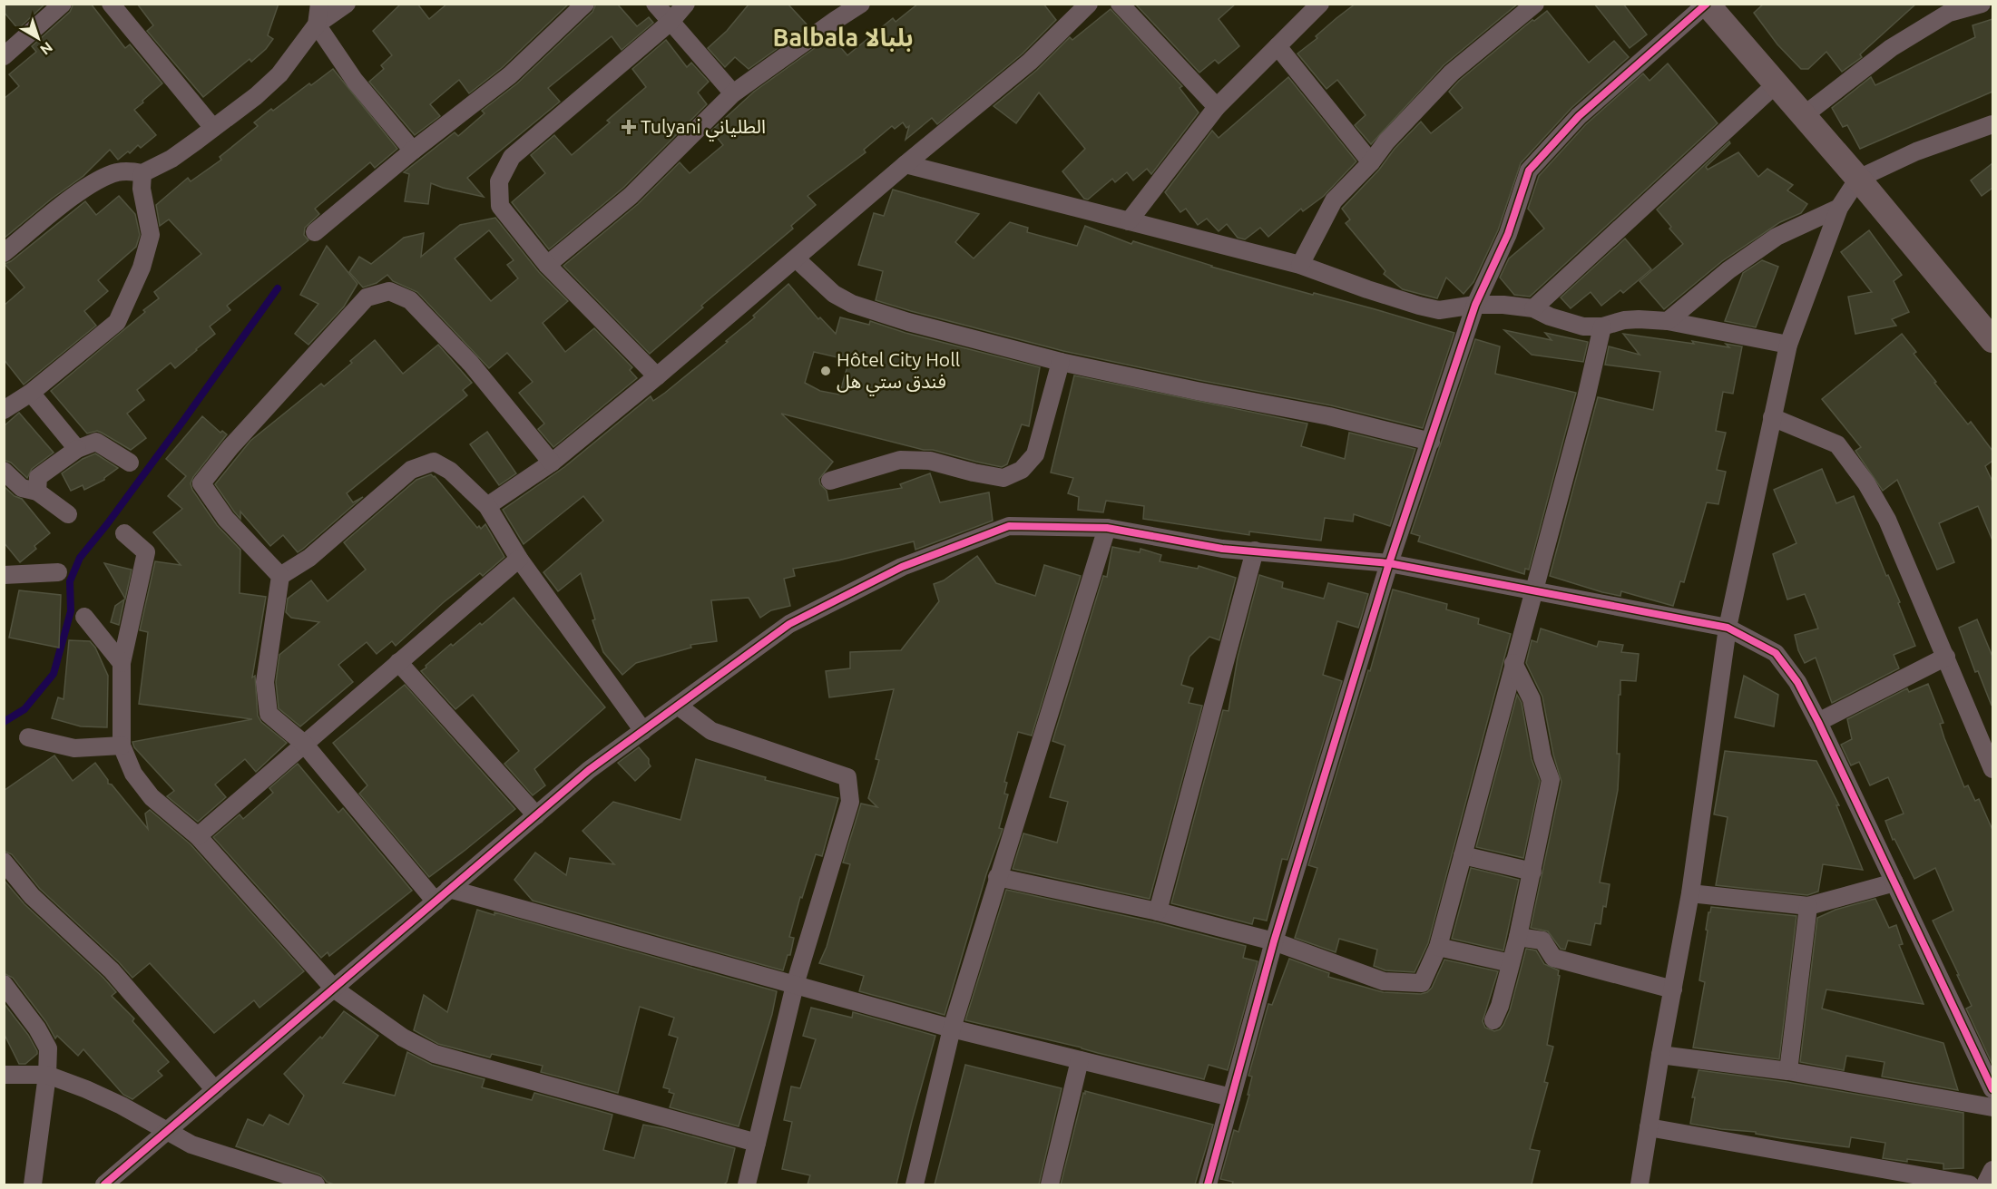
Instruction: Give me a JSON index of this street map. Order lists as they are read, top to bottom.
{
  "districts": ["Balbala بلبالا"],
  "places": {
    "health": ["Tulyani الطلياني"],
    "other": ["Hôtel City Holl فندق ستي هل"]
  },
  "north": "bottom right"
}
